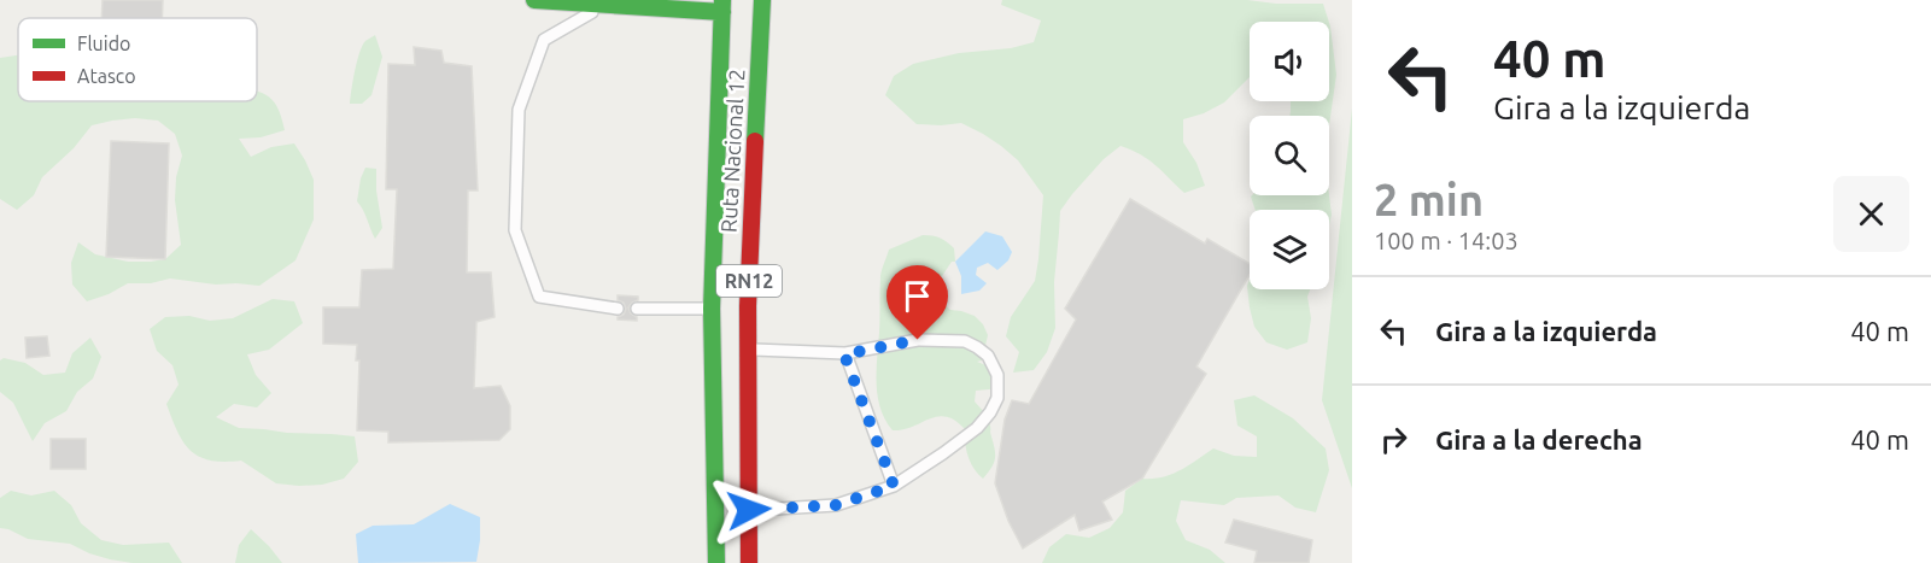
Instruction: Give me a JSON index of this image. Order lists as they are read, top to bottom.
{
  "streets": {
    "main road": ["Ruta Nacional 12", "RN12"]
  },
  "legend": ["Fluido", "Atasco"],
  "page": {
    "turn": ["40 m", "Gira a la izquierda"],
    "heading": ["2 min", "100 m · 14:03"],
    "list": [
      {
        "name": "Gira a la izquierda",
        "value": "40 m"
      },
      {
        "name": "Gira a la derecha",
        "value": "40 m"
      }
    ]
  }
}
